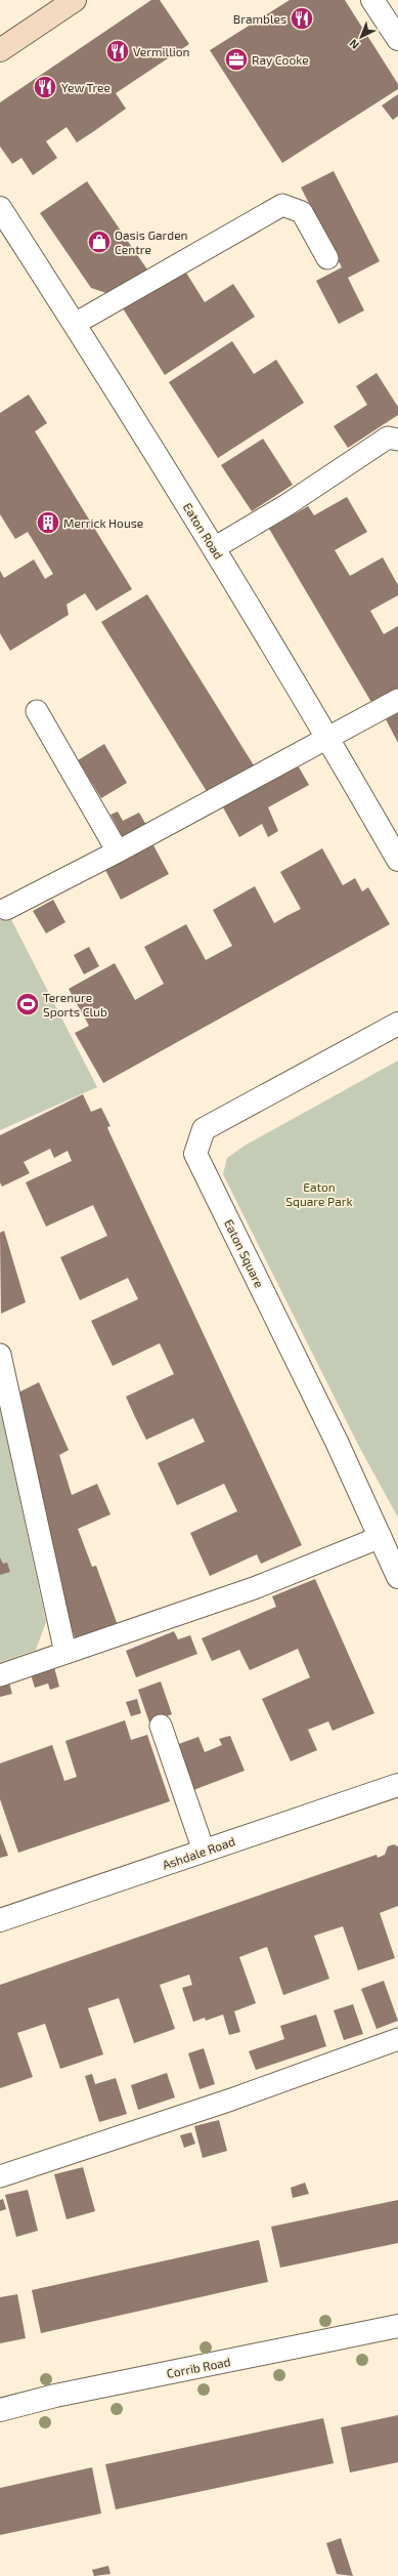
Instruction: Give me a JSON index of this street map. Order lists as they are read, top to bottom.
{
  "streets": {
    "street": [
      "Eaton Road",
      "Eaton Square",
      "Ashdale Road",
      "Corrib Road"
    ]
  },
  "parks": ["Eaton Square Park"],
  "places": {
    "restaurant": ["Brambles", "Vermillion", "Yew Tree"],
    "office": ["Ray Cooke"],
    "shop": ["Oasis Garden Centre"],
    "building": ["Merrick House"],
    "sports": ["Terenure Sports Club"]
  },
  "north": "bottom left"
}
